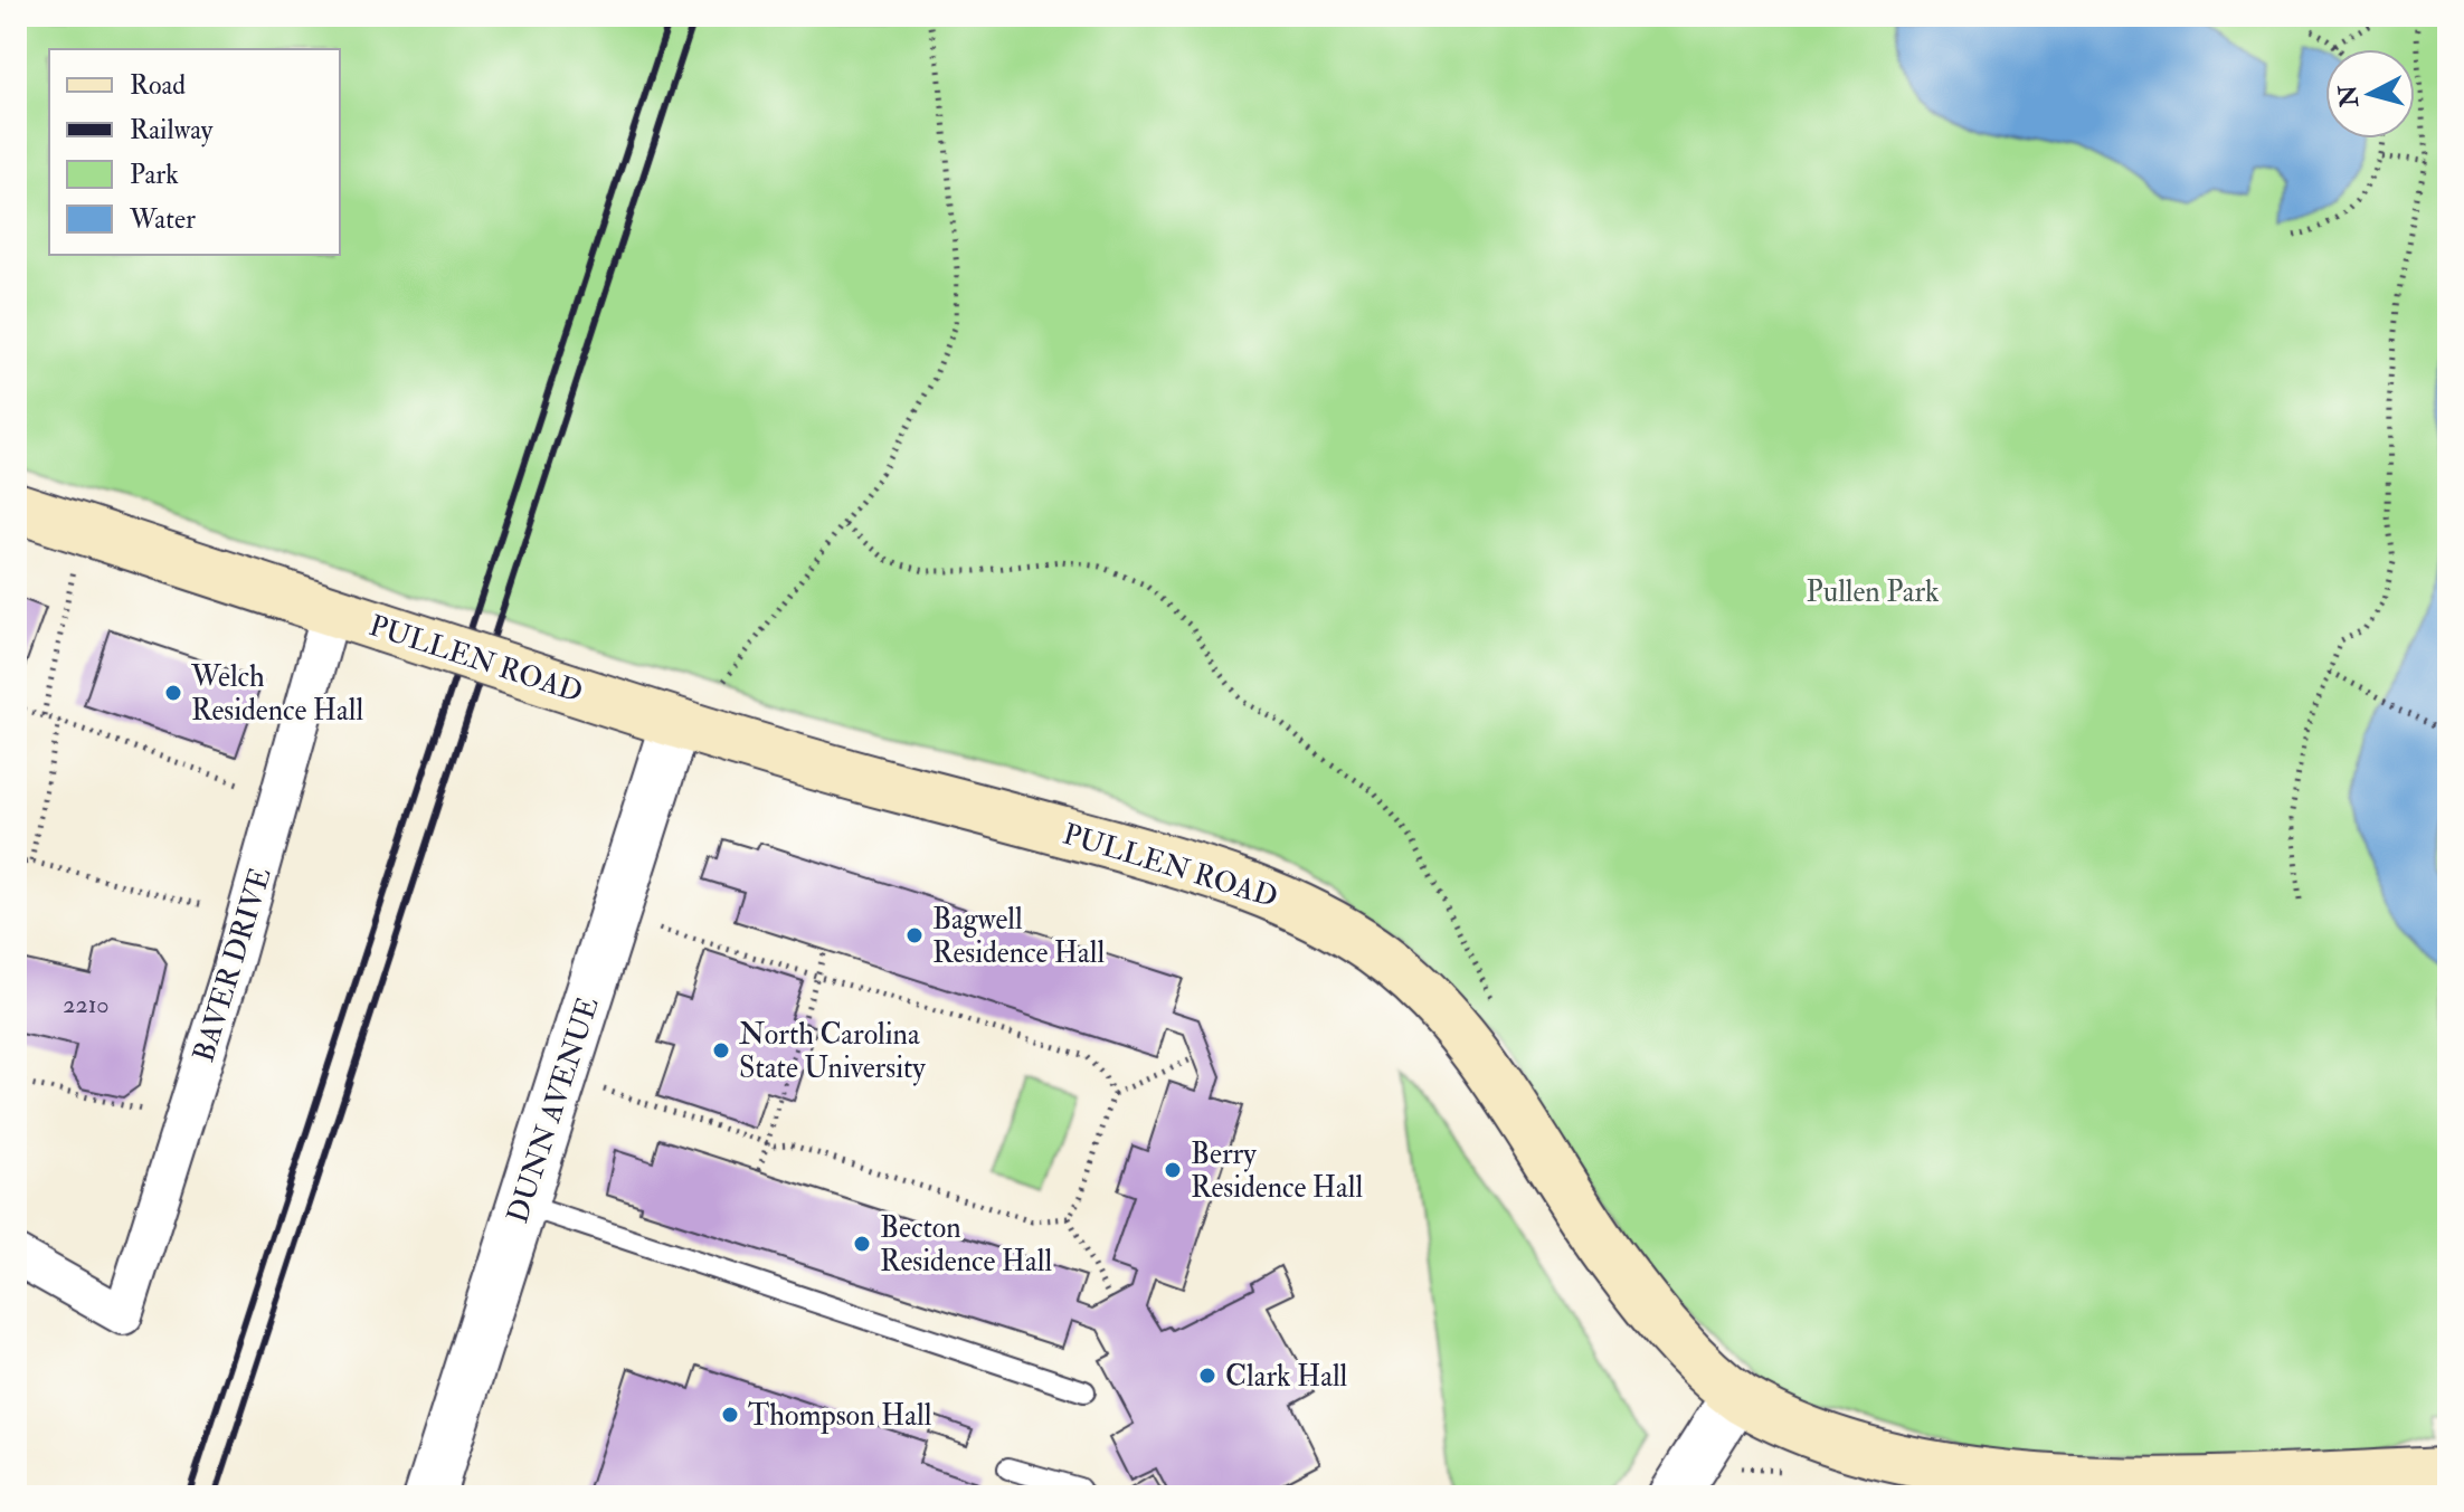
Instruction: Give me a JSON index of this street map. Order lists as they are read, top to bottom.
{
  "streets": {
    "main road": ["PULLEN ROAD"],
    "street": ["BAVER DRIVE", "DUNN AVENUE"]
  },
  "crossings": [
    ["PULLEN ROAD", "BAVER DRIVE"],
    ["PULLEN ROAD", "DUNN AVENUE"]
  ],
  "parks": ["Pullen Park"],
  "places": [
    "Welch Residence Hall",
    "Bagwell Residence Hall",
    "North Carolina State University",
    "Berry Residence Hall",
    "Becton Residence Hall",
    "Clark Hall",
    "Thompson Hall"
  ],
  "house_numbers": ["2210"],
  "legend": [
    "Road",
    "Railway",
    "Park",
    "Water"
  ],
  "north": "left"
}
